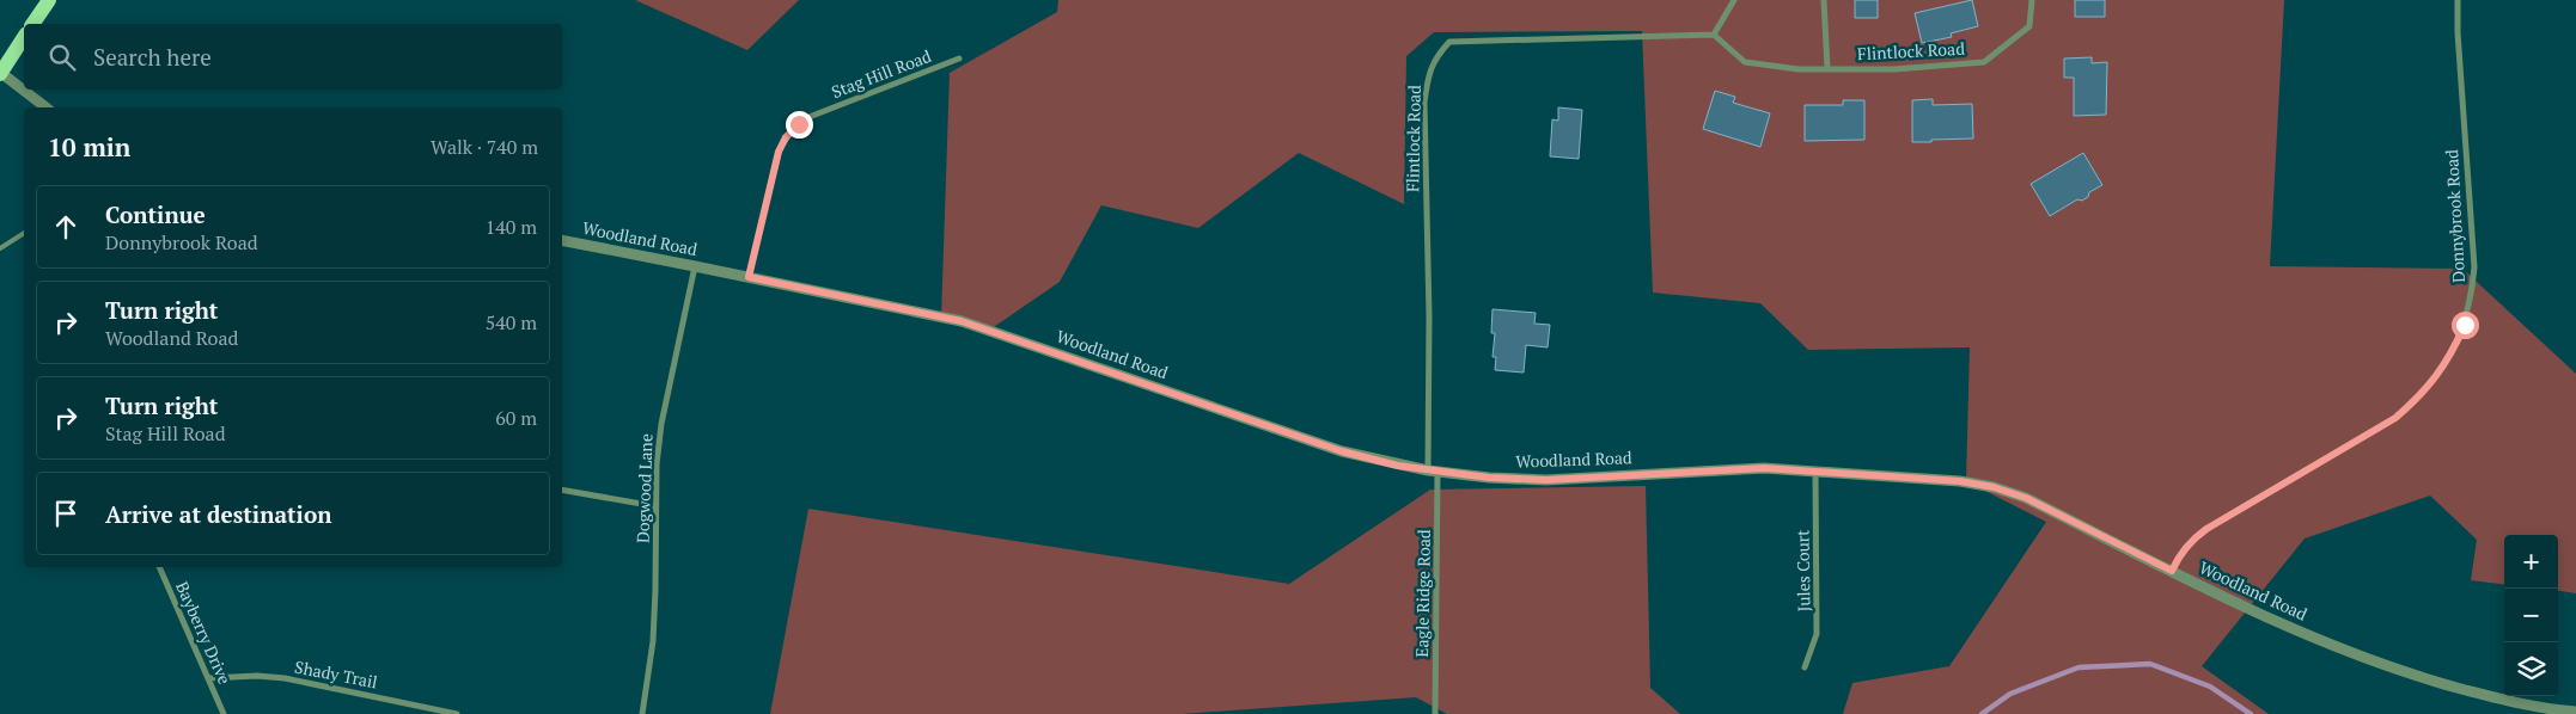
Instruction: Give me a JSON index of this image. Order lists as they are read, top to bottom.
{
  "streets": {
    "street": [
      "Flintlock Road",
      "Stag Hill Road",
      "Donnybrook Road",
      "Woodland Road",
      "Dogwood Lane",
      "Jules Court",
      "Eagle Ridge Road",
      "Bayberry Drive",
      "Shady Trail"
    ]
  },
  "crossings": [
    ["Flintlock Road", "Woodland Road"],
    ["Flintlock Road", "Eagle Ridge Road"],
    ["Stag Hill Road", "Woodland Road"],
    ["Donnybrook Road", "Woodland Road"],
    ["Woodland Road", "Dogwood Lane"],
    ["Woodland Road", "Jules Court"],
    ["Woodland Road", "Eagle Ridge Road"],
    ["Bayberry Drive", "Shady Trail"]
  ],
  "page": {
    "search": "Search here",
    "heading": ["10 min", "Walk · 740 m"],
    "list": [
      ["Continue", "Donnybrook Road", "140 m"],
      ["Turn right", "Woodland Road", "540 m"],
      ["Turn right", "Stag Hill Road", "60 m"],
      "Arrive at destination"
    ],
    "map_buttons": ["+", "−"]
  }
}
